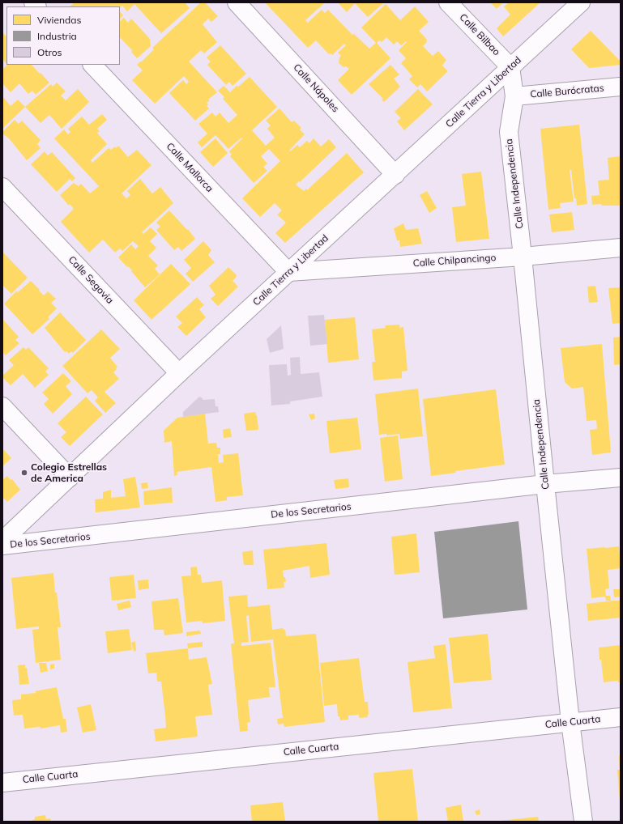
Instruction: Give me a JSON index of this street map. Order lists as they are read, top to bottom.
{
  "streets": {
    "street": [
      "Calle Bilbao",
      "Calle Nápoles",
      "Calle Burócratas",
      "Calle Tierra y Libertad",
      "Calle Mallorca",
      "Calle Independencia",
      "Calle Chilpancingo",
      "Calle Segovia",
      "De los Secretarios",
      "Calle Cuarta"
    ]
  },
  "crossings": [
    ["Calle Bilbao", "Calle Tierra y Libertad"],
    ["Calle Bilbao", "Calle Independencia"],
    ["Calle Nápoles", "Calle Tierra y Libertad"],
    ["Calle Burócratas", "Calle Independencia"],
    ["Calle Tierra y Libertad", "Calle Mallorca"],
    ["Calle Tierra y Libertad", "Calle Independencia"],
    ["Calle Tierra y Libertad", "Calle Chilpancingo"],
    ["Calle Tierra y Libertad", "Calle Segovia"],
    ["Calle Mallorca", "Calle Chilpancingo"],
    ["Calle Independencia", "Calle Chilpancingo"],
    ["Calle Independencia", "De los Secretarios"],
    ["Calle Independencia", "Calle Cuarta"]
  ],
  "places": ["Colegio Estrellas de America"],
  "legend": ["Viviendas", "Industria", "Otros"]
}
